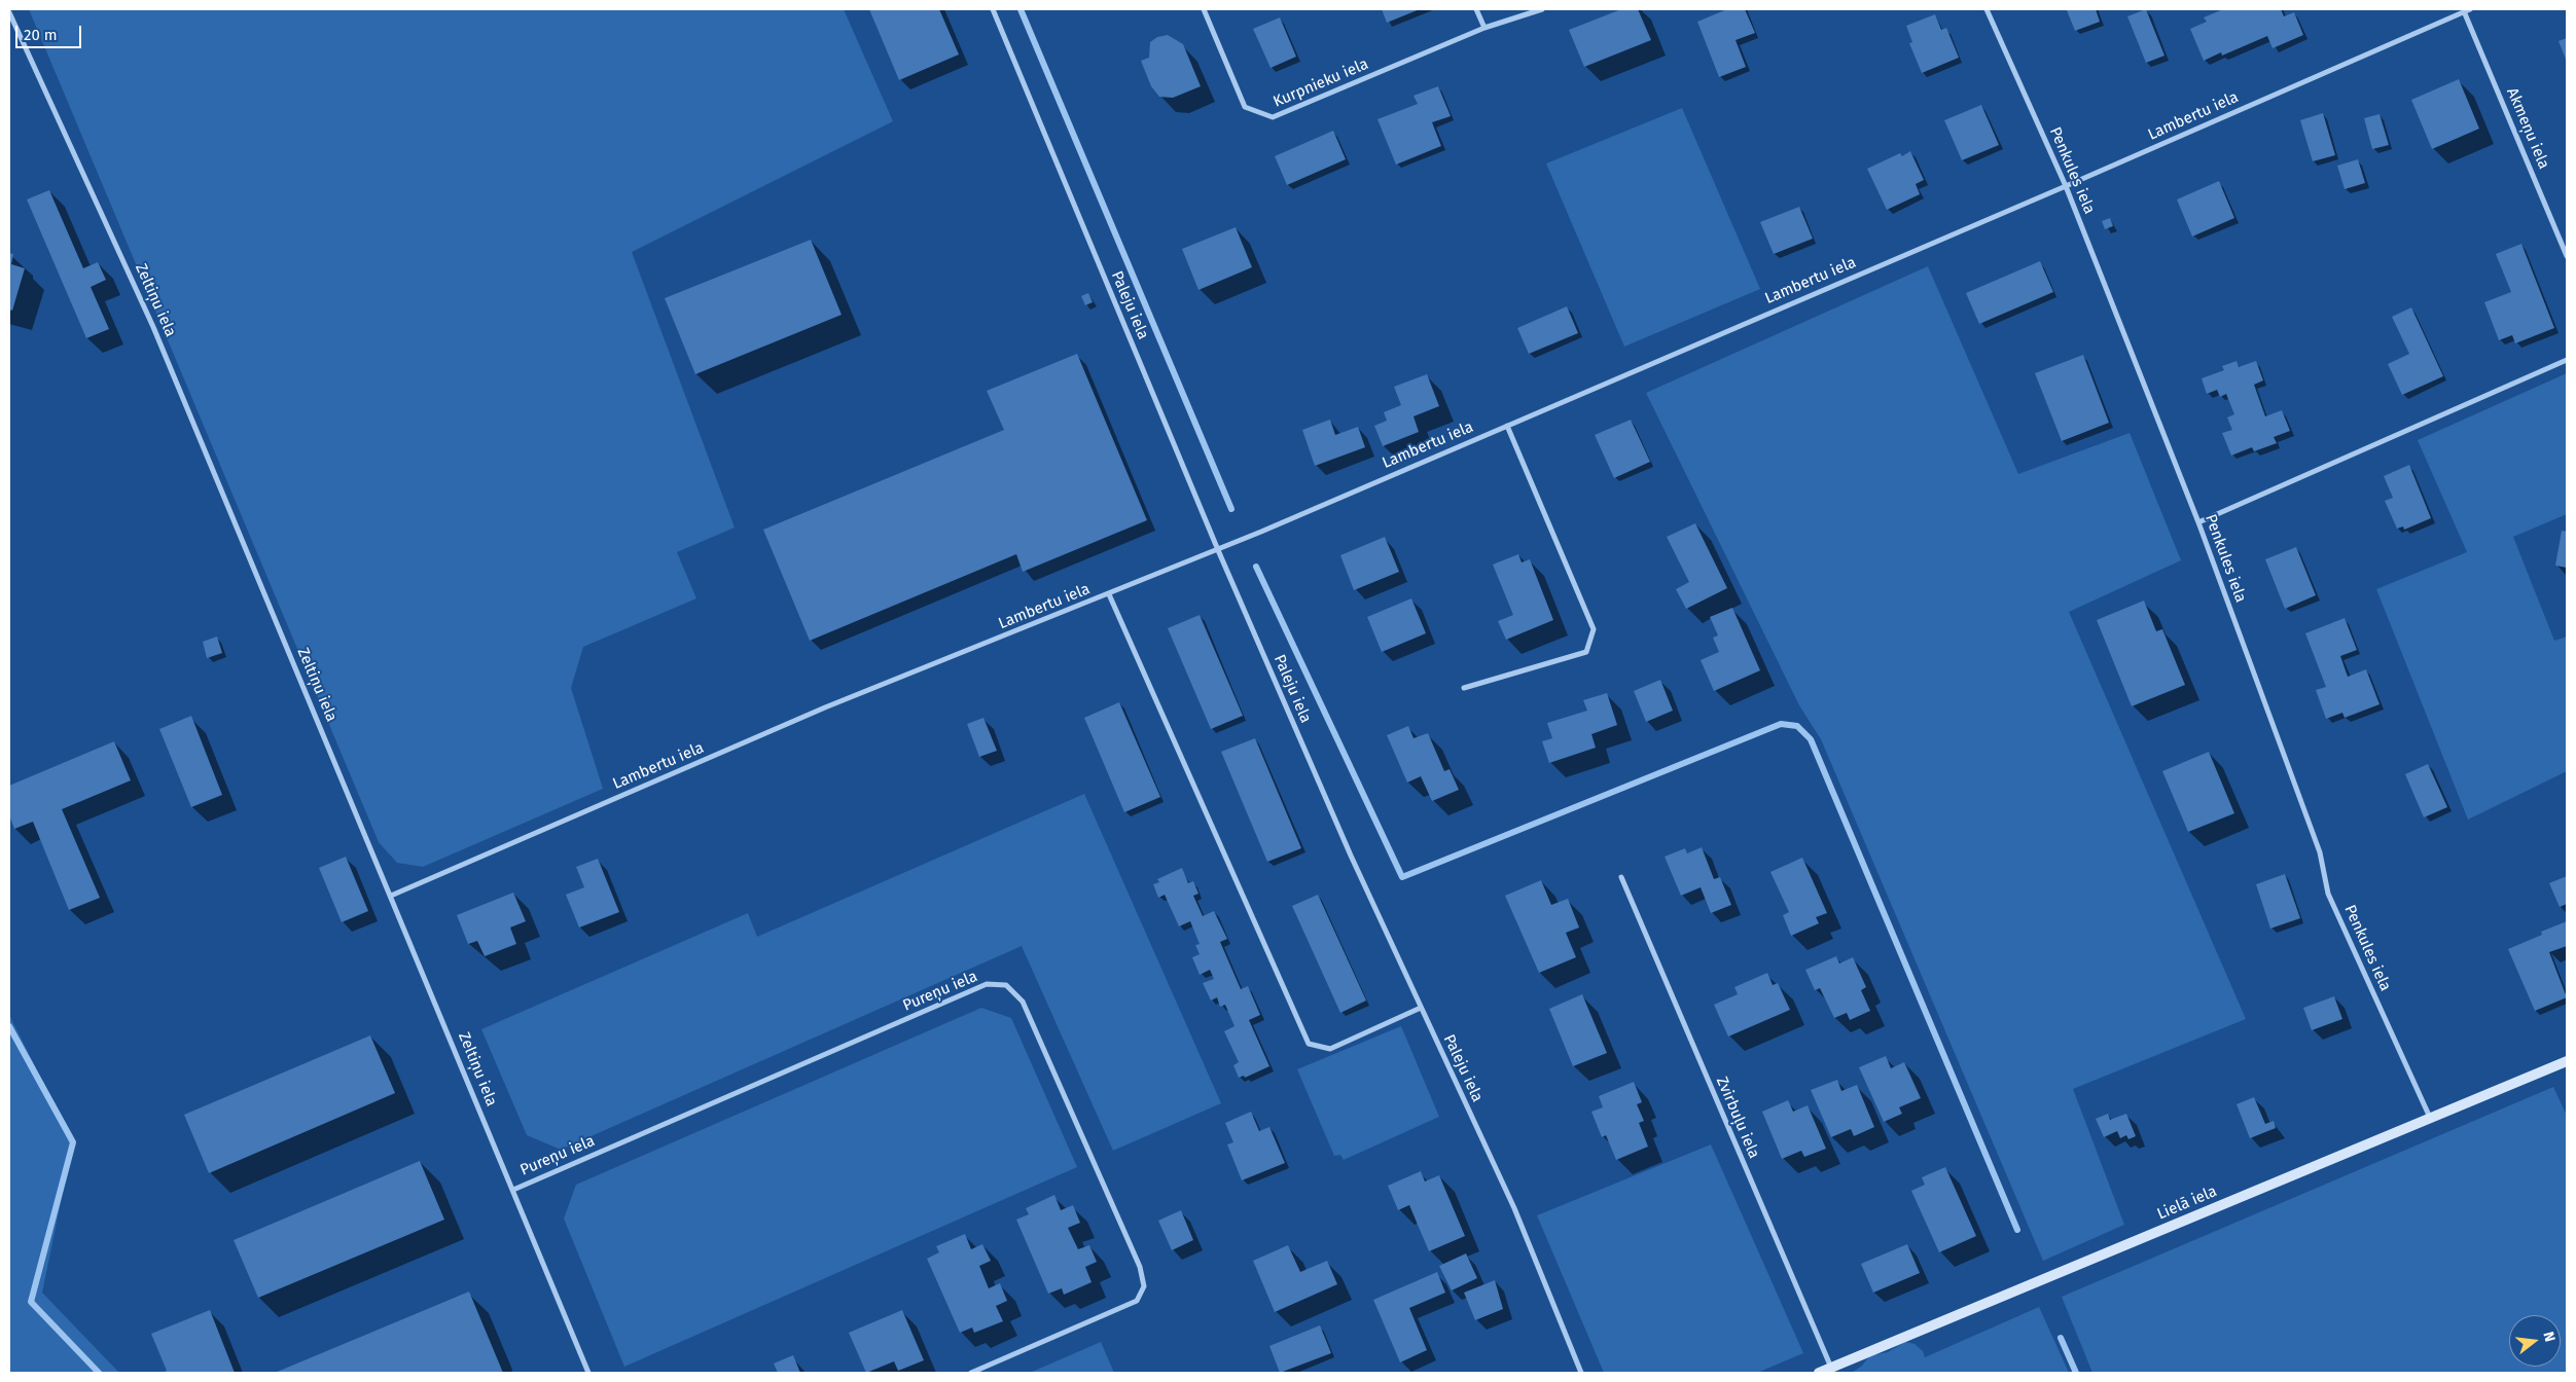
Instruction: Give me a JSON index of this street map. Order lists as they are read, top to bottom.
{
  "streets": {
    "street": [
      "Kurpnieku iela",
      "Lambertu iela",
      "Akmeņu iela",
      "Penkules iela",
      "Zeltiņu iela",
      "Paleju iela",
      "Pureņu iela",
      "Zvirbuļu iela",
      "Lielā iela"
    ]
  },
  "crossings": [
    ["Lambertu iela", "Akmeņu iela"],
    ["Lambertu iela", "Penkules iela"],
    ["Lambertu iela", "Zeltiņu iela"],
    ["Lambertu iela", "Paleju iela"],
    ["Penkules iela", "Lielā iela"],
    ["Zeltiņu iela", "Pureņu iela"],
    ["Zvirbuļu iela", "Lielā iela"]
  ],
  "scale_bar": "20 m",
  "north": "right"
}
